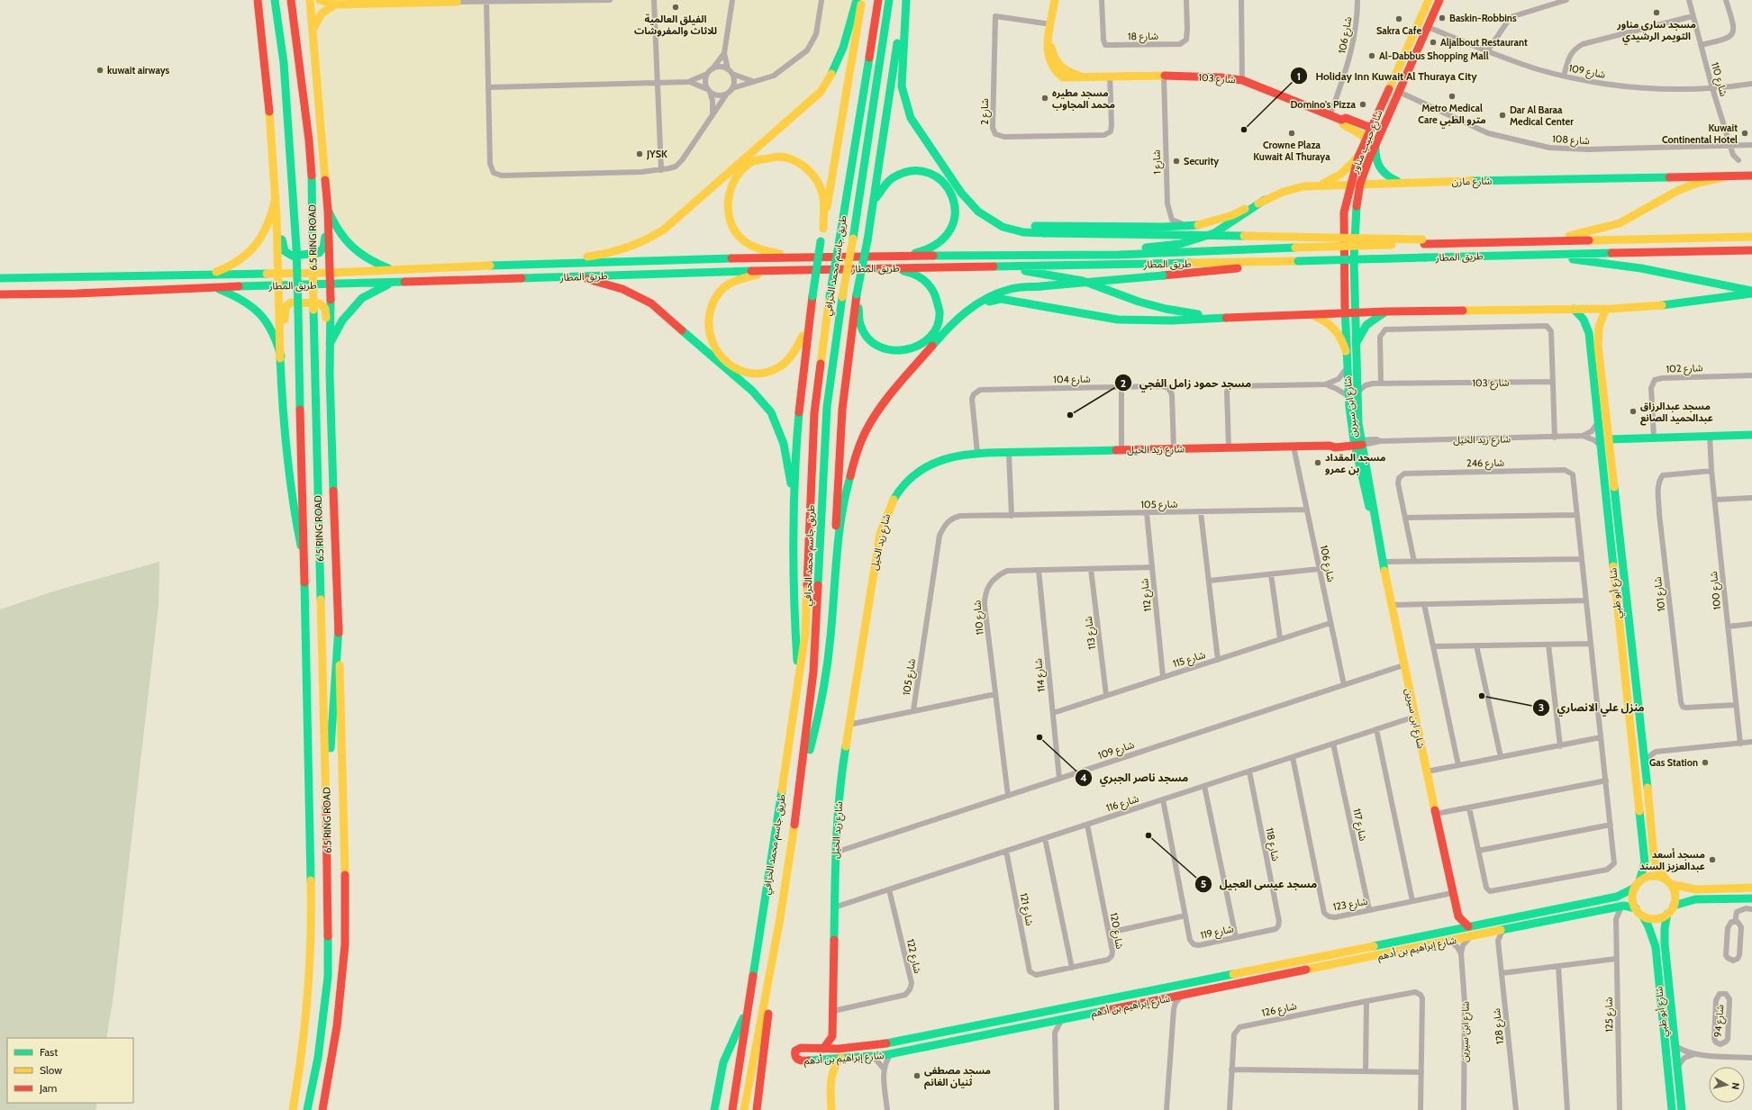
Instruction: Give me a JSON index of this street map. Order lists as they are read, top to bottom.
{
  "streets": {
    "main road": [
      "شارع 103",
      "شارع حبيب مناور",
      "شارع مازن",
      "6.5 RING ROAD",
      "طريق المطار",
      "طريق جاسم محمد الخرافي",
      "شارع ابن سيرين",
      "شارع زيد الخيل",
      "شارع أبو ظبي",
      "شارع إبراهيم بن أدهم"
    ],
    "street": [
      "شارع 106",
      "شارع 18",
      "شارع 109",
      "شارع 110",
      "شارع 2",
      "شارع 108",
      "شارع 1",
      "شارع 102",
      "شارع 104",
      "شارع 246",
      "شارع 105",
      "شارع 100",
      "شارع 101",
      "شارع 112",
      "شارع 113",
      "شارع 115",
      "شارع 114",
      "شارع 116",
      "شارع 117",
      "شارع 118",
      "شارع 123",
      "شارع 121",
      "شارع 120",
      "شارع 119",
      "شارع 122",
      "شارع 126",
      "شارع 125",
      "شارع 94",
      "شارع 128"
    ]
  },
  "crossings": [
    ["شارع 106", "شارع 109"],
    ["شارع 106", "شارع 103"],
    ["شارع 106", "شارع زيد الخيل"],
    ["شارع 106", "شارع 105"],
    ["شارع 106", "شارع 115"],
    ["شارع 109", "شارع 110"],
    ["شارع 109", "شارع حبيب مناور"],
    ["شارع 109", "شارع ابن سيرين"],
    ["شارع 109", "شارع زيد الخيل"],
    ["شارع 109", "شارع 114"],
    ["شارع 103", "شارع 2"],
    ["شارع 103", "شارع حبيب مناور"],
    ["شارع 103", "شارع 1"],
    ["شارع 103", "شارع ابن سيرين"],
    ["شارع 110", "شارع 108"],
    ["شارع 110", "شارع 105"],
    ["شارع 110", "شارع 112"],
    ["شارع 110", "شارع 113"],
    ["شارع 110", "شارع 114"],
    ["شارع 108", "شارع حبيب مناور"],
    ["شارع حبيب مناور", "شارع مازن"],
    ["شارع حبيب مناور", "شارع ابن سيرين"],
    ["شارع 1", "شارع مازن"],
    ["شارع 104", "شارع زيد الخيل"],
    ["شارع ابن سيرين", "شارع زيد الخيل"],
    ["شارع ابن سيرين", "شارع 116"],
    ["شارع ابن سيرين", "شارع 123"],
    ["شارع ابن سيرين", "شارع إبراهيم بن أدهم"],
    ["شارع زيد الخيل", "شارع 105"],
    ["شارع زيد الخيل", "شارع 116"],
    ["شارع زيد الخيل", "شارع 122"],
    ["شارع 105", "شارع 112"],
    ["شارع 100", "شارع 101"],
    ["شارع أبو ظبي", "شارع إبراهيم بن أدهم"],
    ["شارع 112", "شارع 115"],
    ["شارع 113", "شارع 115"],
    ["شارع 115", "شارع 114"],
    ["شارع 116", "شارع 117"],
    ["شارع 116", "شارع 118"],
    ["شارع 116", "شارع 123"],
    ["شارع 116", "شارع 121"],
    ["شارع 116", "شارع 120"],
    ["شارع 116", "شارع 119"],
    ["شارع 116", "شارع 122"],
    ["شارع 117", "شارع 123"],
    ["شارع 118", "شارع 119"],
    ["شارع 121", "شارع 120"],
    ["شارع إبراهيم بن أدهم", "شارع 125"],
    ["شارع إبراهيم بن أدهم", "شارع 128"]
  ],
  "places": [
    "الفيلق العالمية للاثاث والمفروشات",
    "مسجد ساري مناور الثويمر الرشيدي",
    "Baskin-Robbins",
    "Sakra Cafe",
    "Aljalbout Restaurant",
    "Al-Dabbus Shopping Mall",
    "kuwait airways",
    "Metro Medical Care مترو الطبي",
    "مسجد مطيره محمد المجاوب",
    "Domino's Pizza",
    "Dar Al Baraa Medical Center",
    "Holiday Inn Kuwait Al Thuraya City",
    "Crowne Plaza Kuwait Al Thuraya",
    "Kuwait Continental Hotel",
    "JYSK",
    "Security",
    "مسجد عبدالرزاق عبدالحميد الصانع",
    "مسجد حمود زامل الفجي",
    "مسجد المقداد بن عمرو",
    "منزل علي الانصاري",
    "مسجد ناصر الجبري",
    "Gas Station",
    "مسجد عيسى العجيل",
    "مسجد أسعد عبدالعزيز السند",
    "مسجد مصطفى ثنيان الغانم"
  ],
  "legend": ["Fast", "Slow", "Jam"],
  "north": "right"
}
